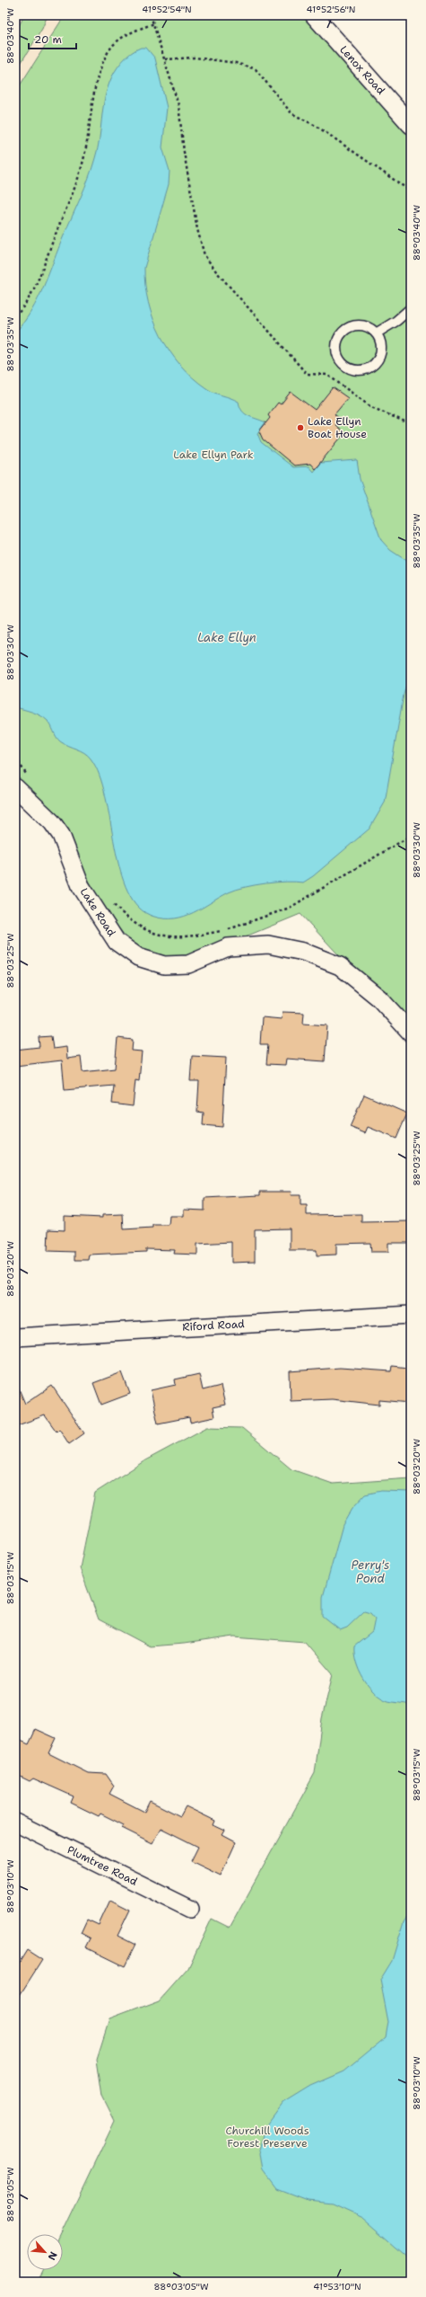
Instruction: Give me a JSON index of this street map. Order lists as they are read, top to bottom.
{
  "streets": {
    "street": [
      "Lenox Road",
      "Lake Road",
      "Riford Road",
      "Plumtree Road"
    ]
  },
  "water": ["Lake Ellyn", "Perry's Pond"],
  "parks": ["Lake Ellyn Park", "Churchill Woods Forest Preserve"],
  "places": ["Lake Ellyn Boat House"],
  "scale_bar": "20 m",
  "north": "bottom right",
  "coordinates": [
    "41°52'54\"N",
    "41°52'56\"N",
    "88°03'40\"W",
    "88°03'35\"W",
    "88°03'30\"W",
    "88°03'25\"W",
    "88°03'20\"W",
    "88°03'15\"W",
    "88°03'10\"W",
    "88°03'05\"W",
    "41°53'10\"N"
  ]
}
